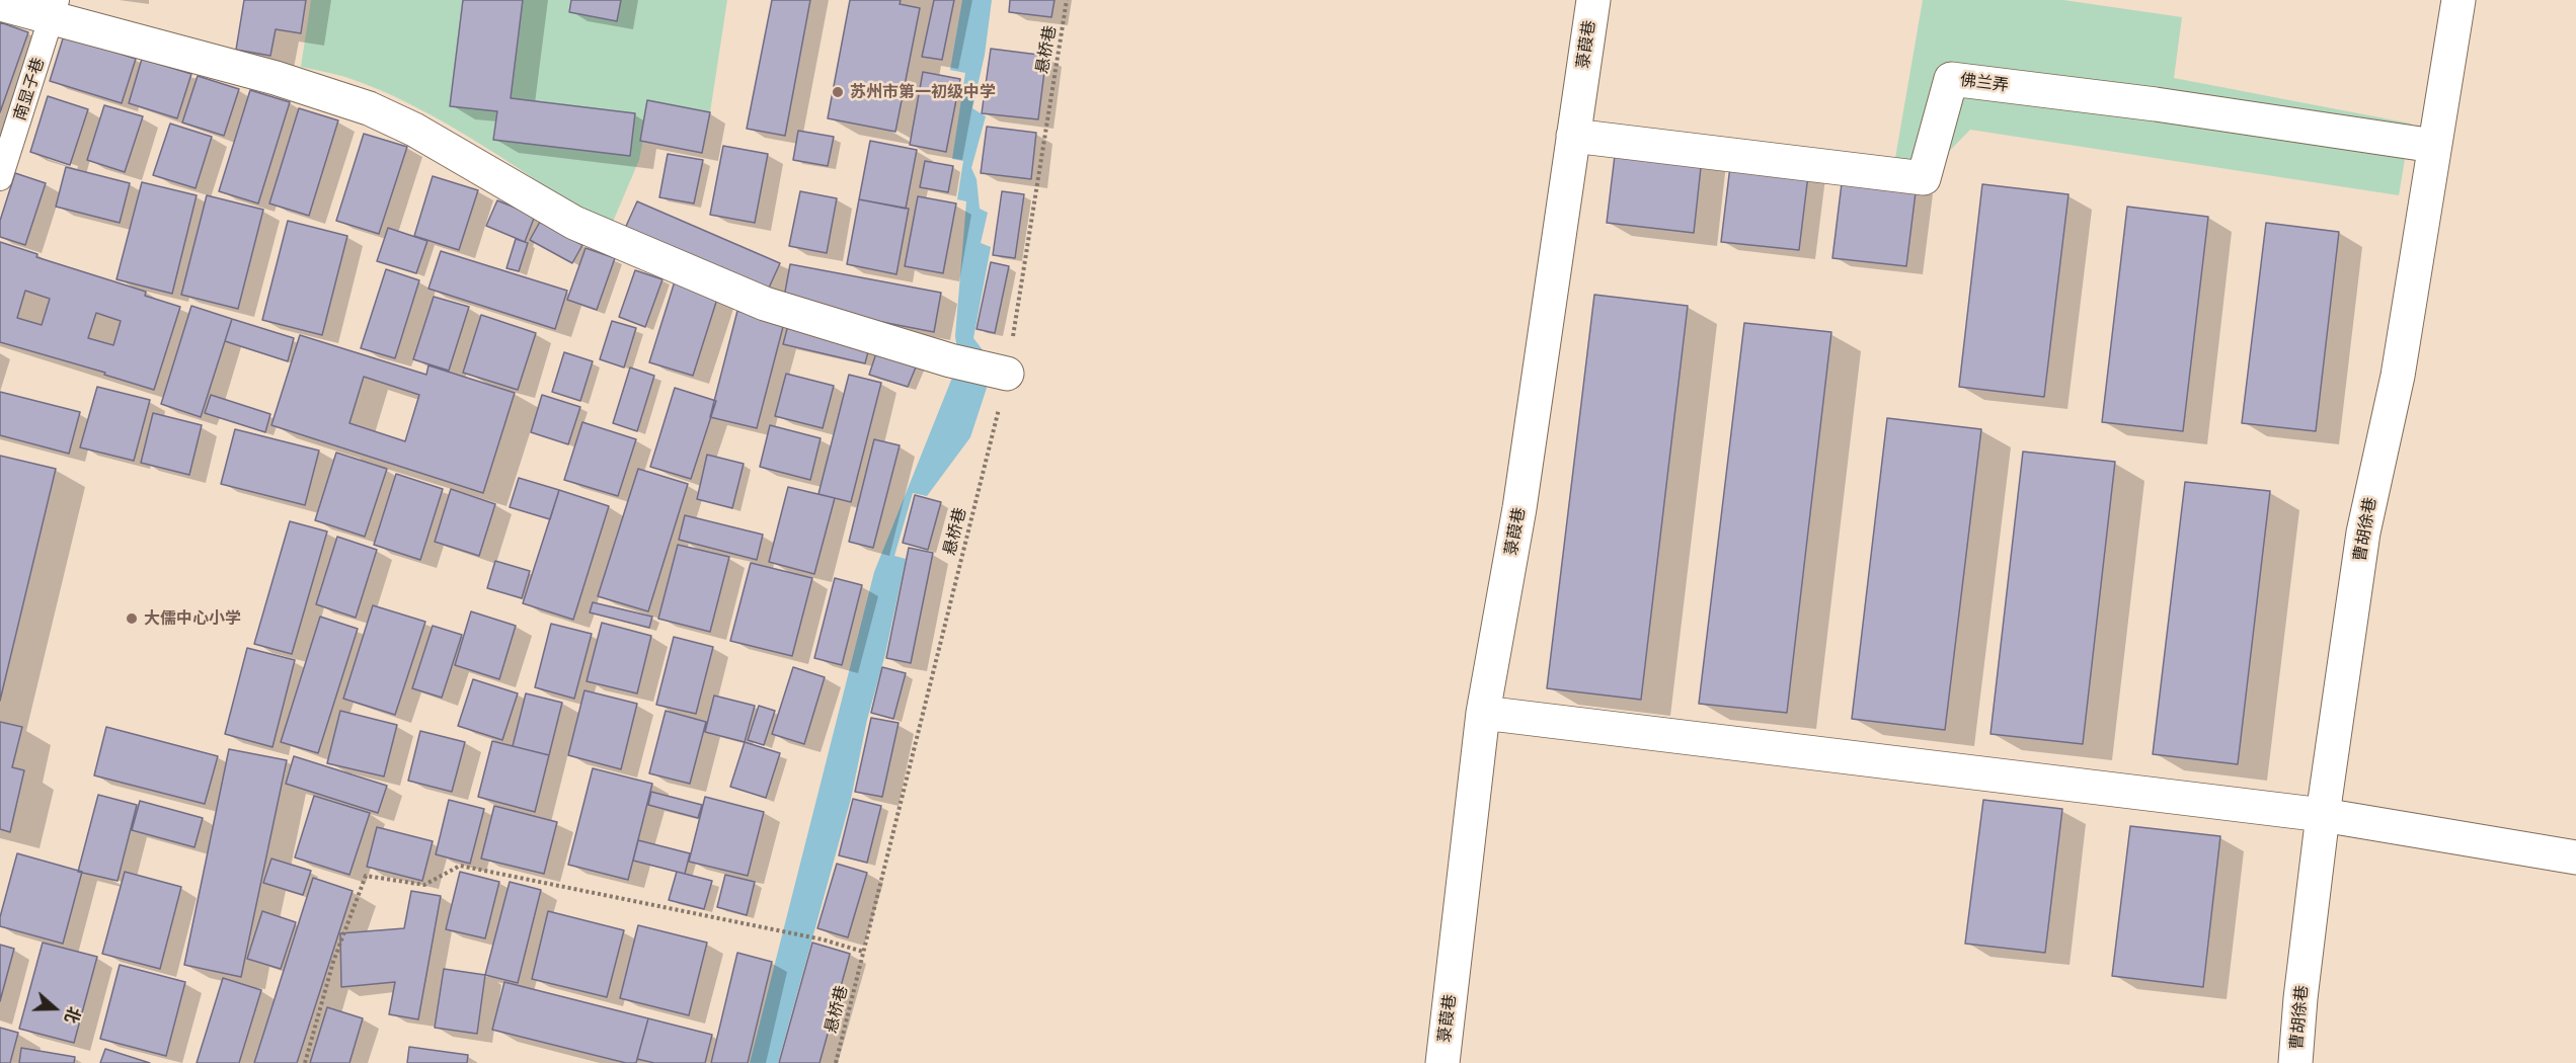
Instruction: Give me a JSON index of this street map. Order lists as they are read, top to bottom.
{
  "streets": {
    "street": ["菉葭巷", "佛兰弄", "曹胡徐巷"],
    "lane": ["南显子巷"],
    "path": ["悬桥巷"]
  },
  "crossings": [
    ["菉葭巷", "佛兰弄"],
    ["佛兰弄", "曹胡徐巷"]
  ],
  "places": ["苏州市第一初级中学", "大儒中心小学"],
  "north": "right"
}
